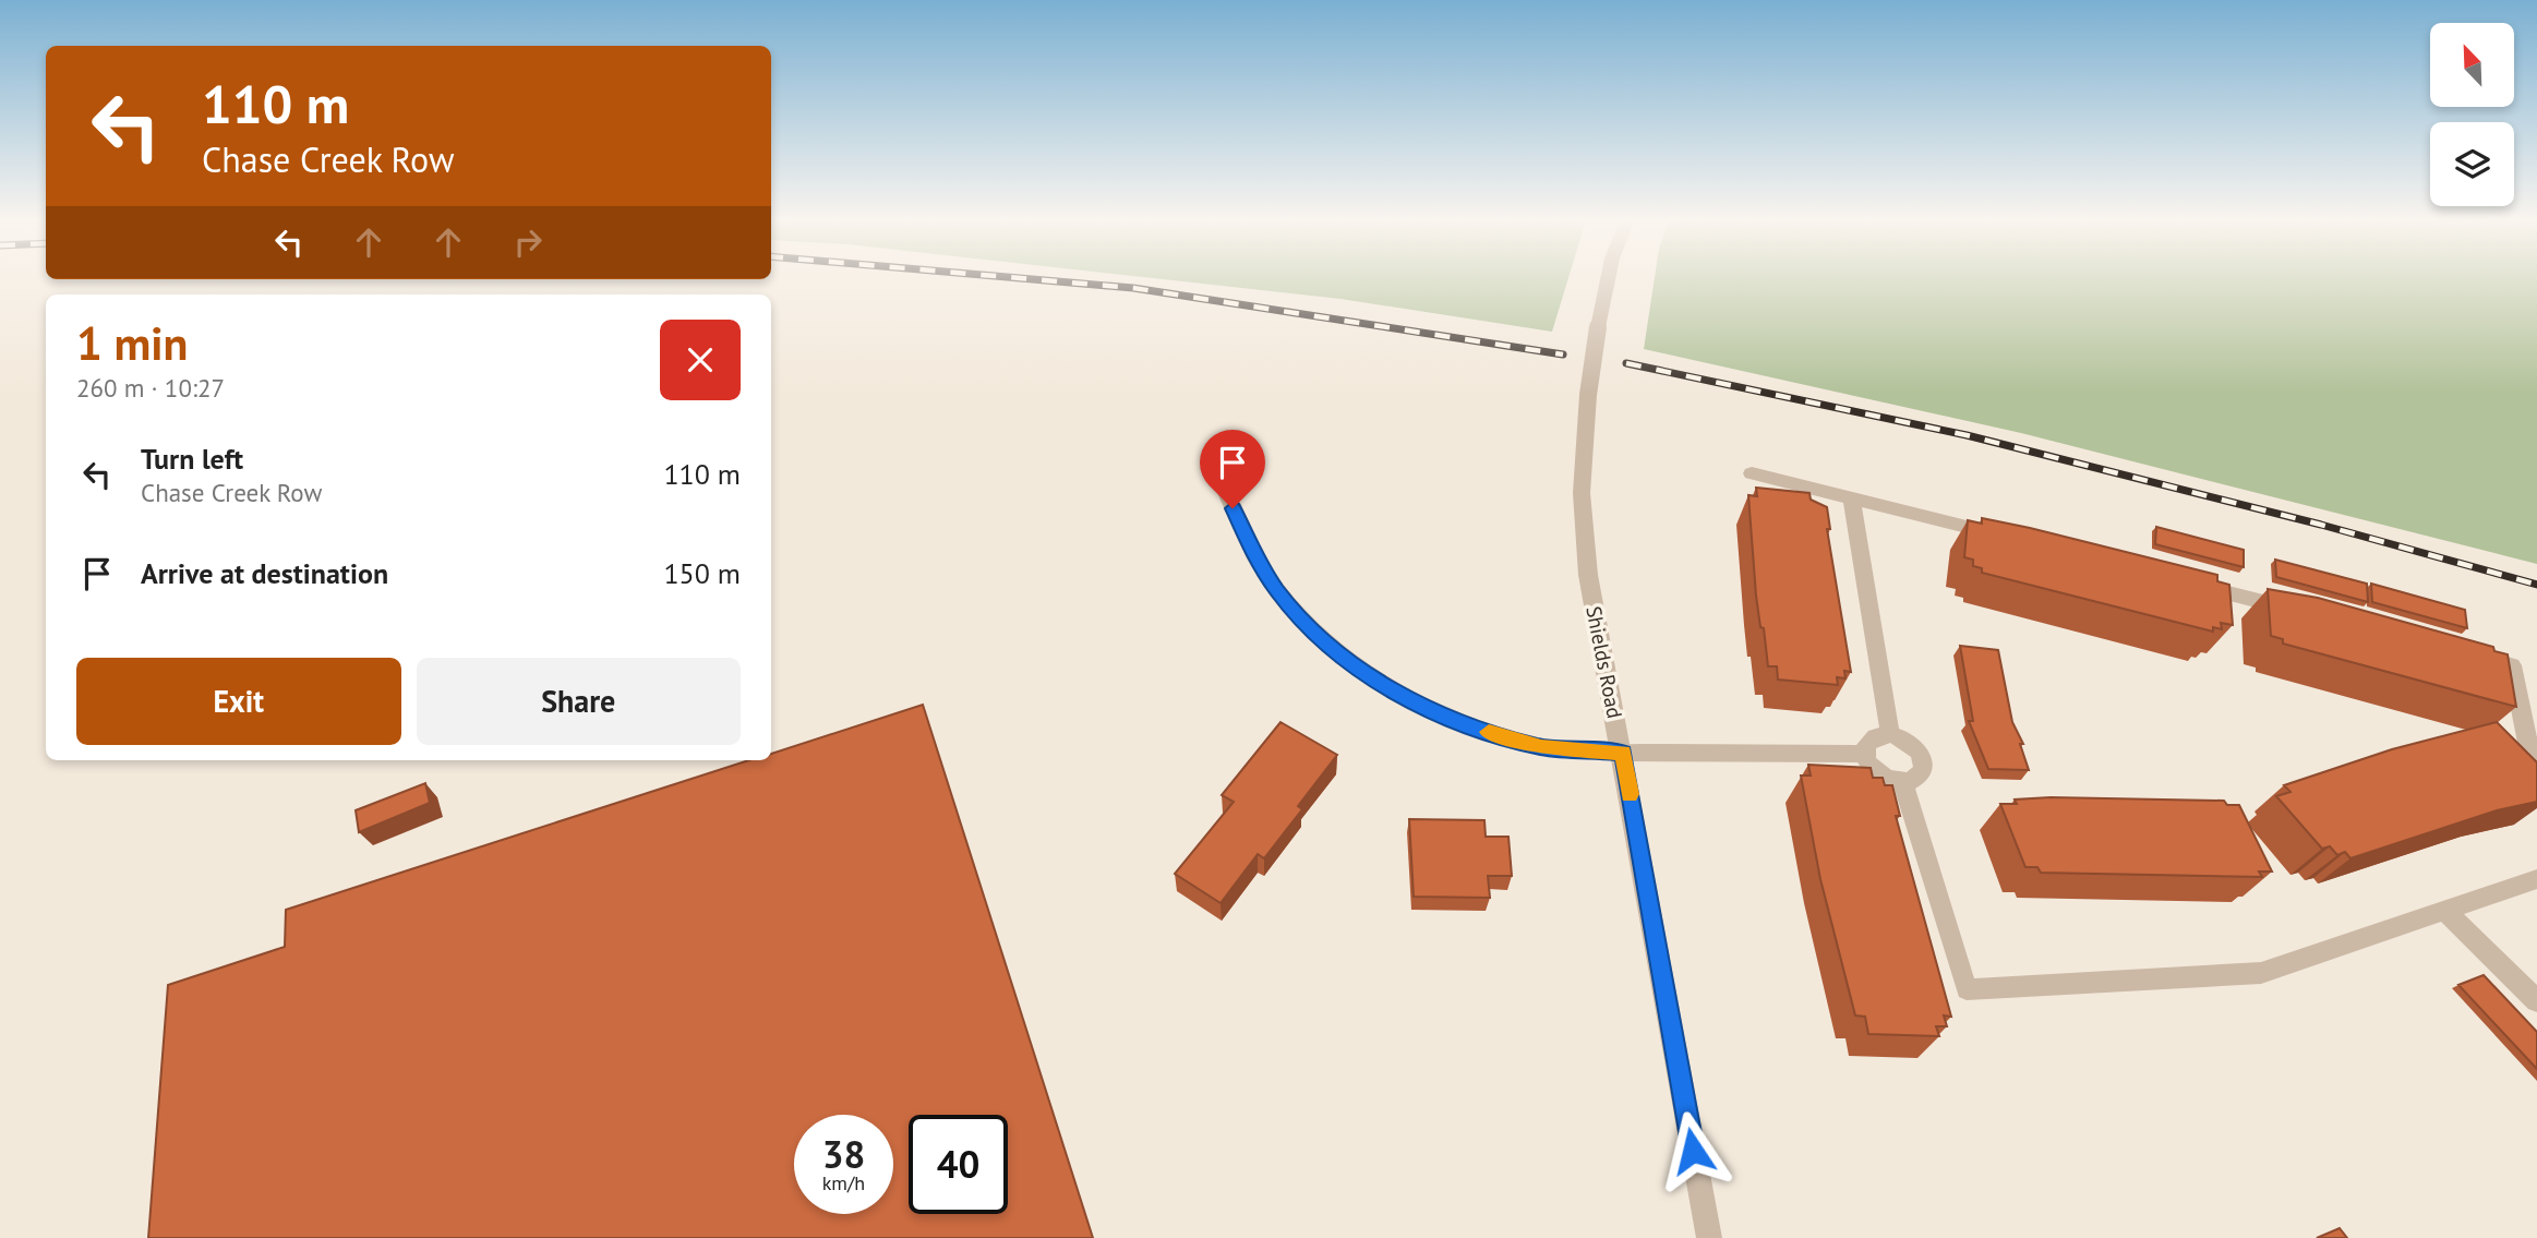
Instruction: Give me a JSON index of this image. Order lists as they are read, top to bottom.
{
  "streets": {
    "street": ["Shields Road"]
  },
  "north": "top left",
  "page": {
    "turn": ["110 m", "Chase Creek Row"],
    "heading": ["1 min", "260 m · 10:27"],
    "list": [
      {
        "name": "Turn left",
        "note": "Chase Creek Row",
        "value": "110 m"
      },
      {
        "name": "Arrive at destination",
        "value": "150 m"
      }
    ],
    "buttons": ["Exit", "Share"],
    "speed": "38 km/h",
    "limit": "40"
  }
}
